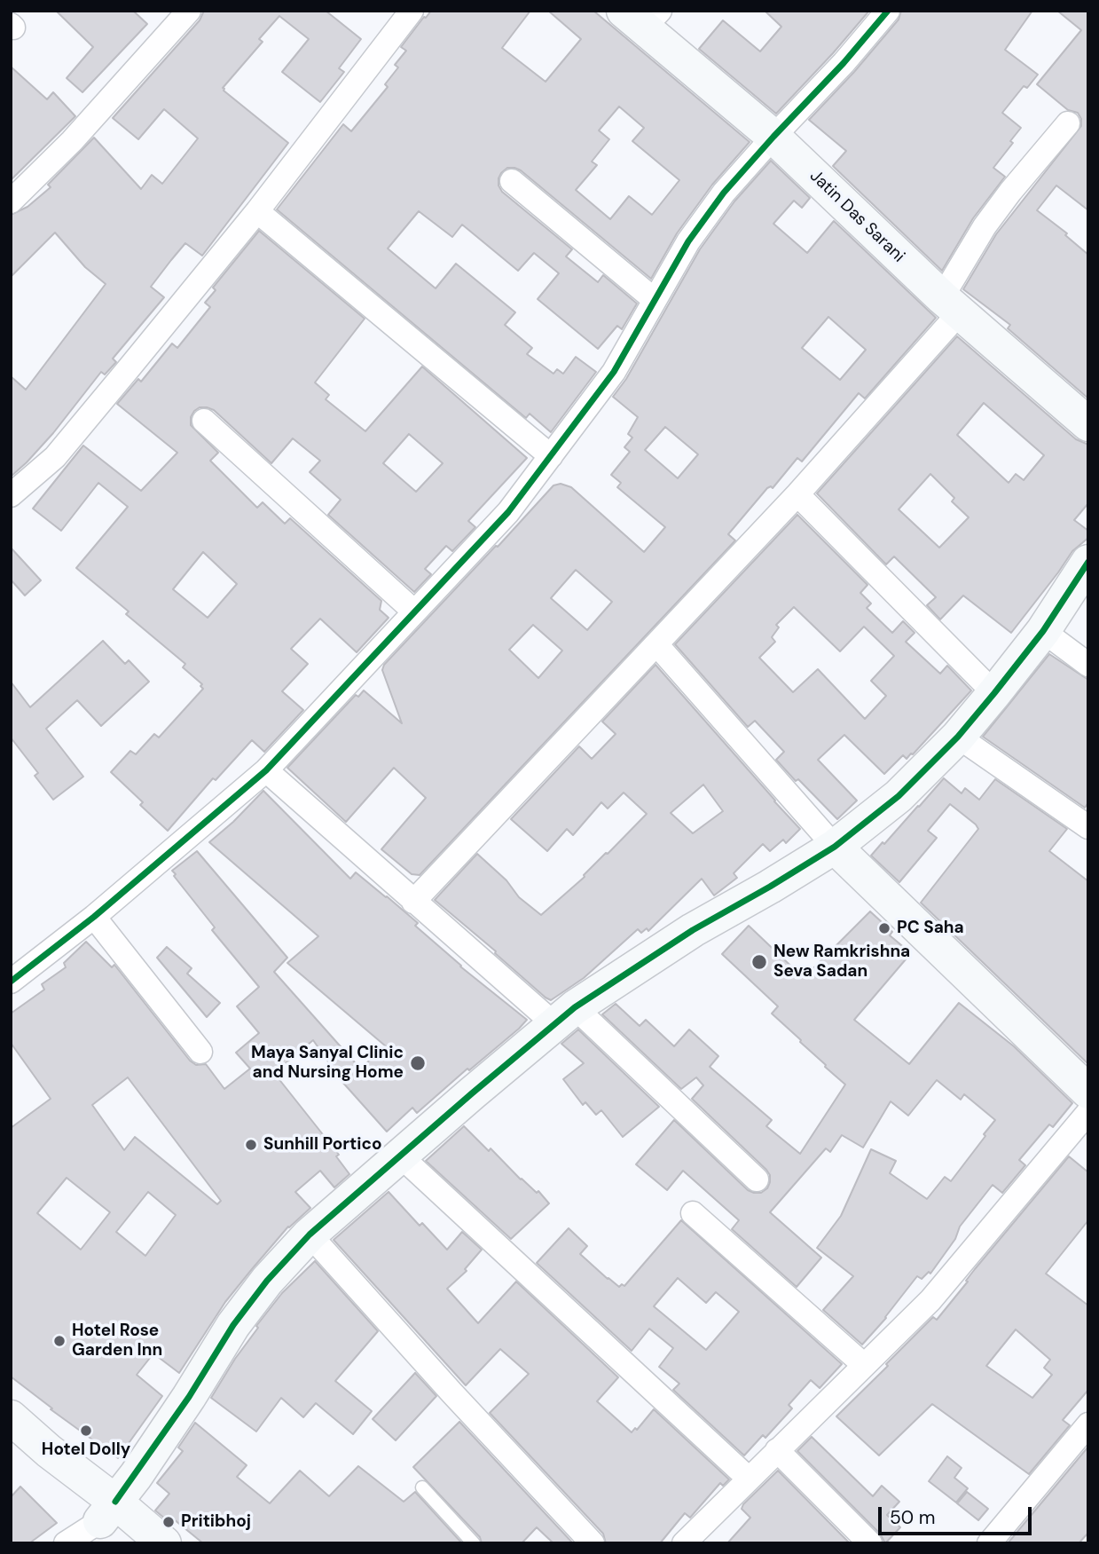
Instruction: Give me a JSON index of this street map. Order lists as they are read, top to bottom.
{
  "streets": {
    "street": ["Jatin Das Sarani"]
  },
  "places": [
    "PC Saha",
    "New Ramkrishna Seva Sadan",
    "Maya Sanyal Clinic and Nursing Home",
    "Sunhill Portico",
    "Hotel Rose Garden Inn",
    "Hotel Dolly",
    "Pritibhoj"
  ],
  "scale_bar": "50 m"
}
